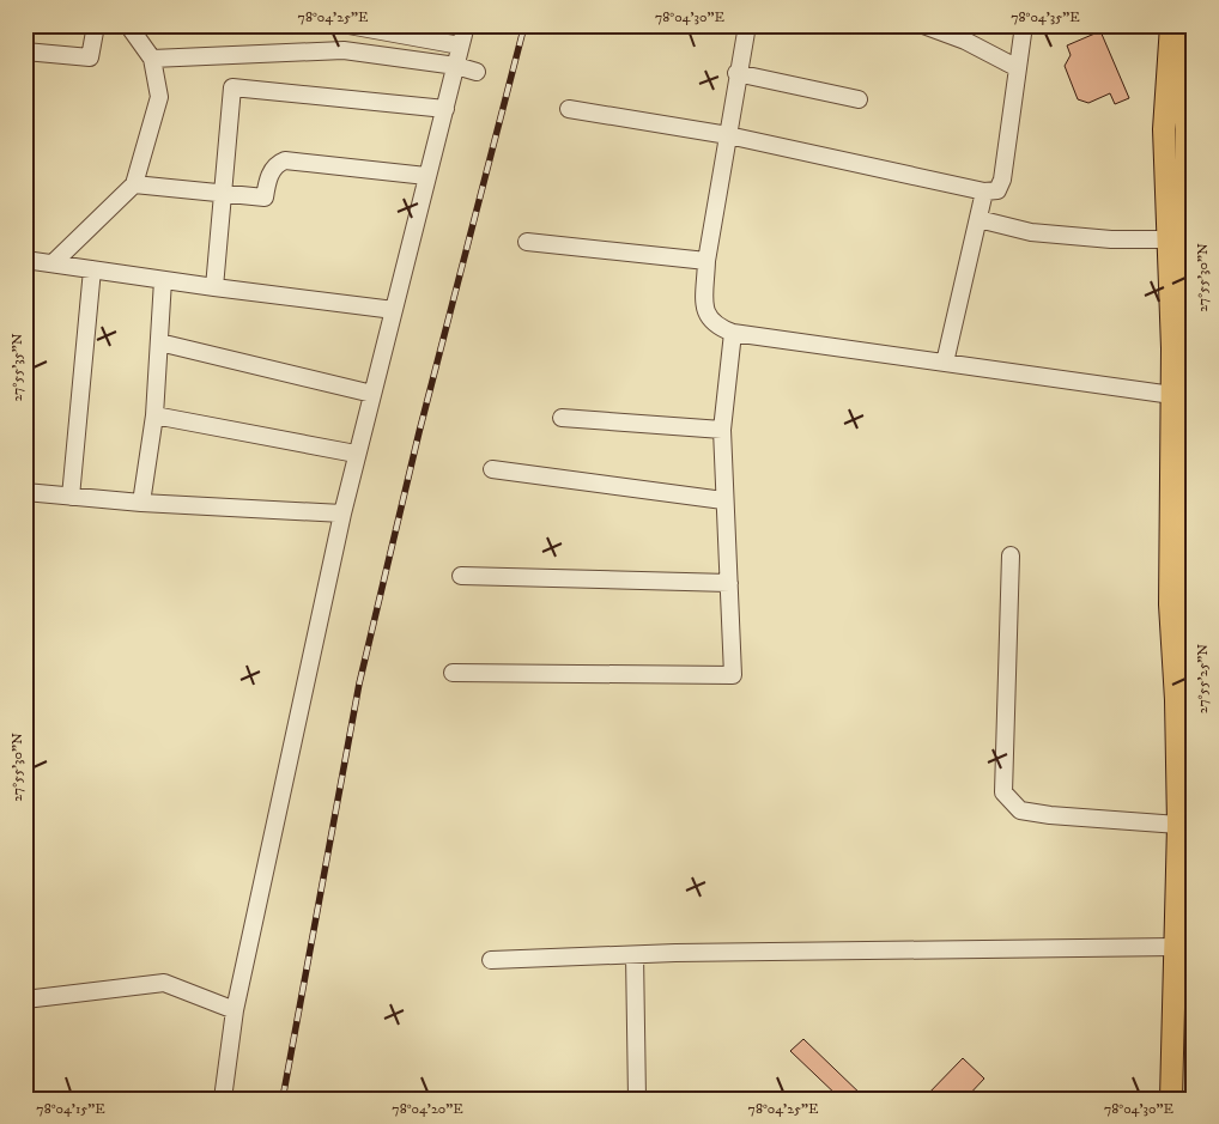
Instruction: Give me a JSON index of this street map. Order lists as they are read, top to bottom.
{
  "coordinates": [
    "78°04'25\"E",
    "78°04'30\"E",
    "78°04'35\"E",
    "27°55'30\"N",
    "27°55'35\"N",
    "27°55'25\"N",
    "78°04'15\"E",
    "78°04'20\"E"
  ]
}
